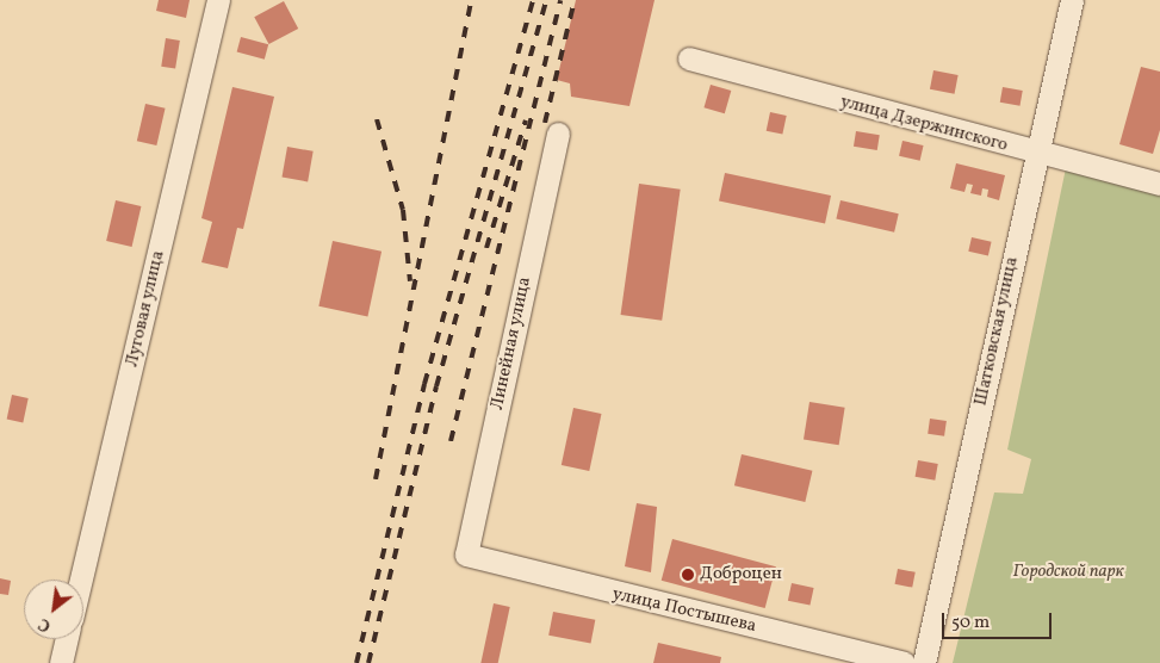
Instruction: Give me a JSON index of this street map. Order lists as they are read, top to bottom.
{
  "streets": {
    "street": [
      "улица Дзержинского",
      "Луговая улица",
      "Шатковская улица",
      "Линейная улица",
      "улица Постышева"
    ]
  },
  "crossings": [
    ["улица Дзержинского", "Шатковская улица"],
    ["Линейная улица", "улица Постышева"]
  ],
  "parks": ["Городской парк"],
  "places": ["Доброцен"],
  "scale_bar": "50 m",
  "north": "bottom left"
}
